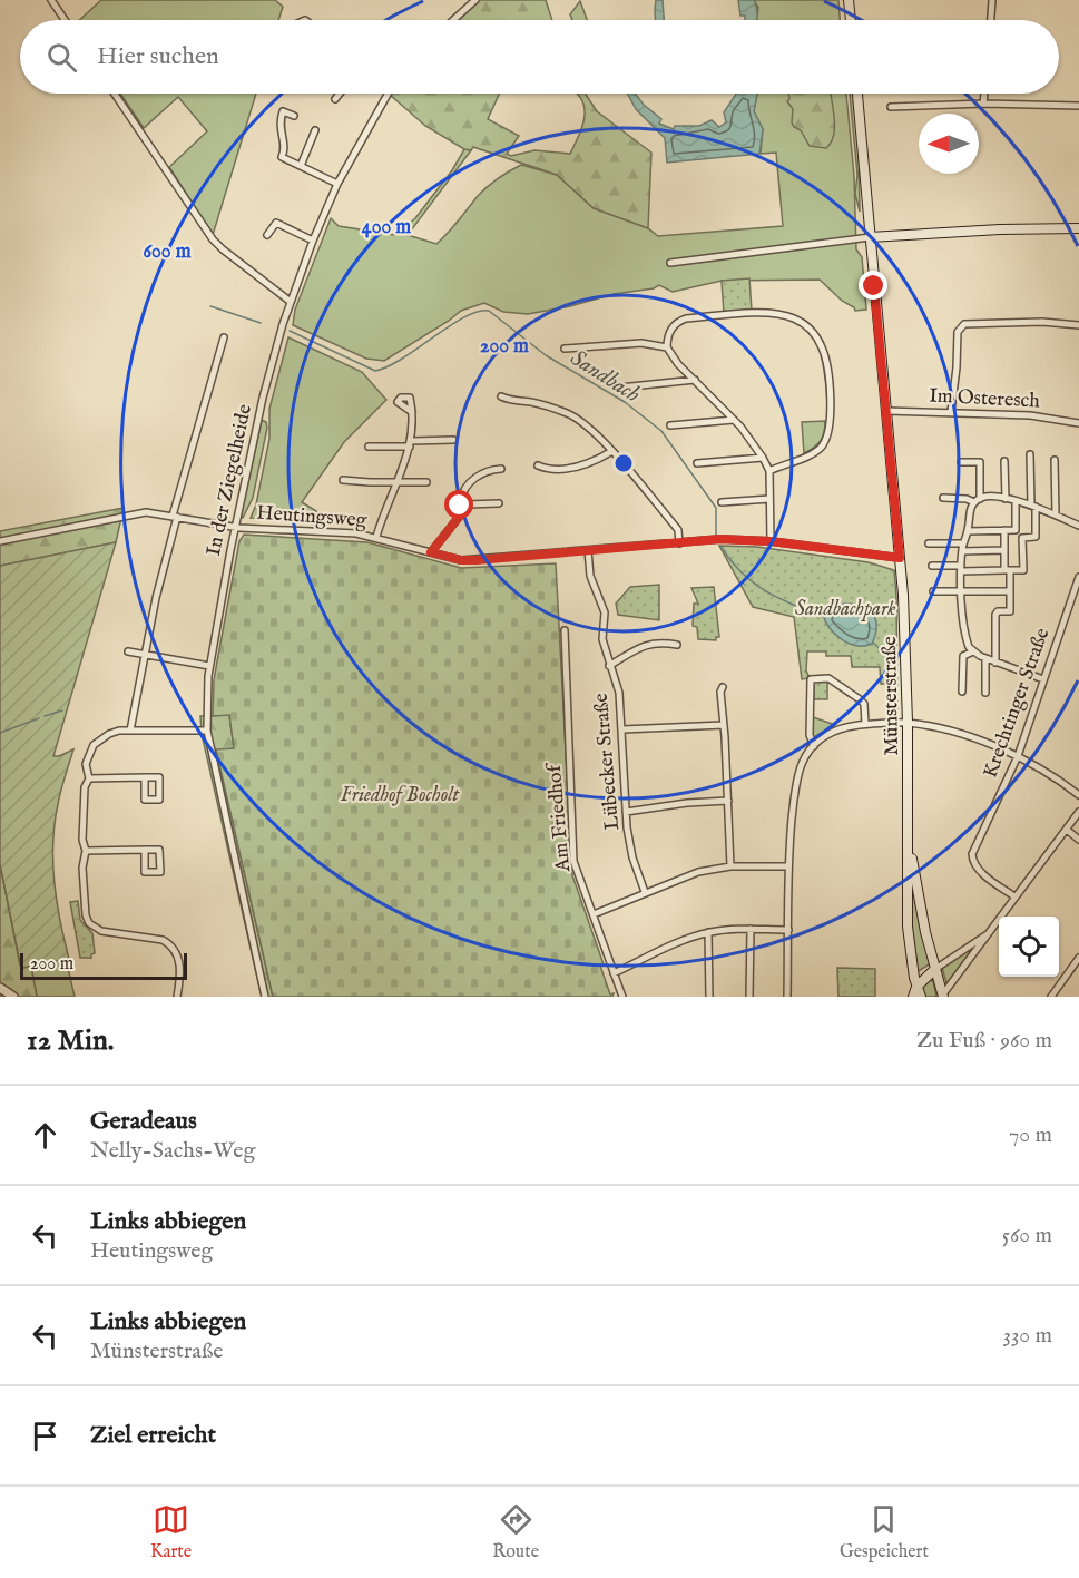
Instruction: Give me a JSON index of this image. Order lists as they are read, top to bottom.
{
  "streets": {
    "main road": ["Münsterstraße"],
    "street": [
      "Im Osteresch",
      "In der Ziegelheide",
      "Heutingsweg",
      "Krechtinger Straße",
      "Lübecker Straße",
      "Am Friedhof"
    ]
  },
  "crossings": [
    ["Im Osteresch", "Münsterstraße"],
    ["In der Ziegelheide", "Heutingsweg"],
    ["Heutingsweg", "Münsterstraße"],
    ["Heutingsweg", "Lübecker Straße"]
  ],
  "water": ["Sandbach"],
  "parks": ["Sandbachpark", "Friedhof Bocholt"],
  "scale_bar": "200 m",
  "north": "left",
  "page": {
    "search": "Hier suchen",
    "scale": "200 m",
    "heading": ["12 Min.", "Zu Fuß · 960 m"],
    "list": [
      ["Geradeaus", "Nelly-Sachs-Weg", "70 m"],
      ["Links abbiegen", "Heutingsweg", "560 m"],
      ["Links abbiegen", "Münsterstraße", "330 m"],
      "Ziel erreicht"
    ],
    "nav": ["Karte", "Route", "Gespeichert"]
  },
  "rings": ["400 m", "600 m", "200 m"]
}
